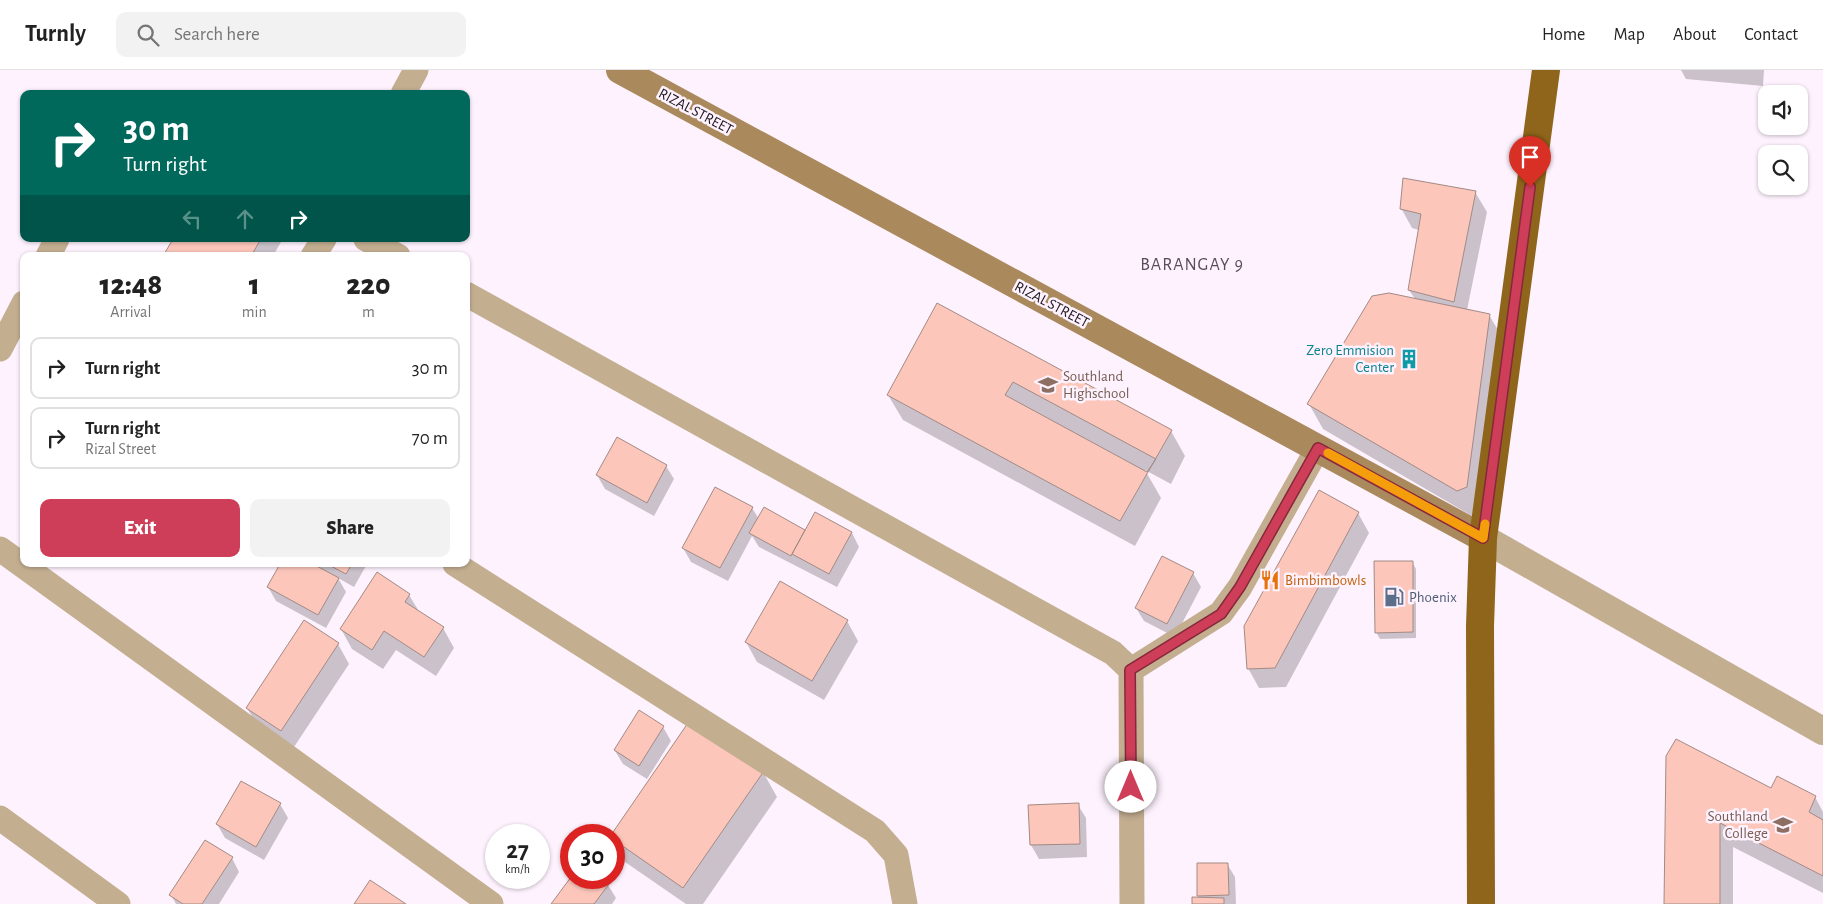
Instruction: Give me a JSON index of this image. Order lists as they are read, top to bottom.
{
  "streets": {
    "main road": ["RIZAL STREET"]
  },
  "districts": ["BARANGAY 9"],
  "places": {
    "building": ["Zero Emmision Center"],
    "school or university": ["Southland Highschool", "Southland College"],
    "restaurant": ["Bimbimbowls"],
    "fuel station": ["Phoenix"]
  },
  "page": {
    "header": "Turnly",
    "search": "Search here",
    "nav": [
      "Home",
      "Map",
      "About",
      "Contact"
    ],
    "turn": ["30 m", "Turn right"],
    "eta": [
      "12:48",
      "Arrival",
      "1",
      "min",
      "220",
      "m"
    ],
    "list": [
      {
        "name": "Turn right",
        "value": "30 m"
      },
      {
        "name": "Turn right",
        "note": "Rizal Street",
        "value": "70 m"
      }
    ],
    "buttons": ["Exit", "Share"],
    "speed": "27 km/h",
    "limit": "30"
  }
}
